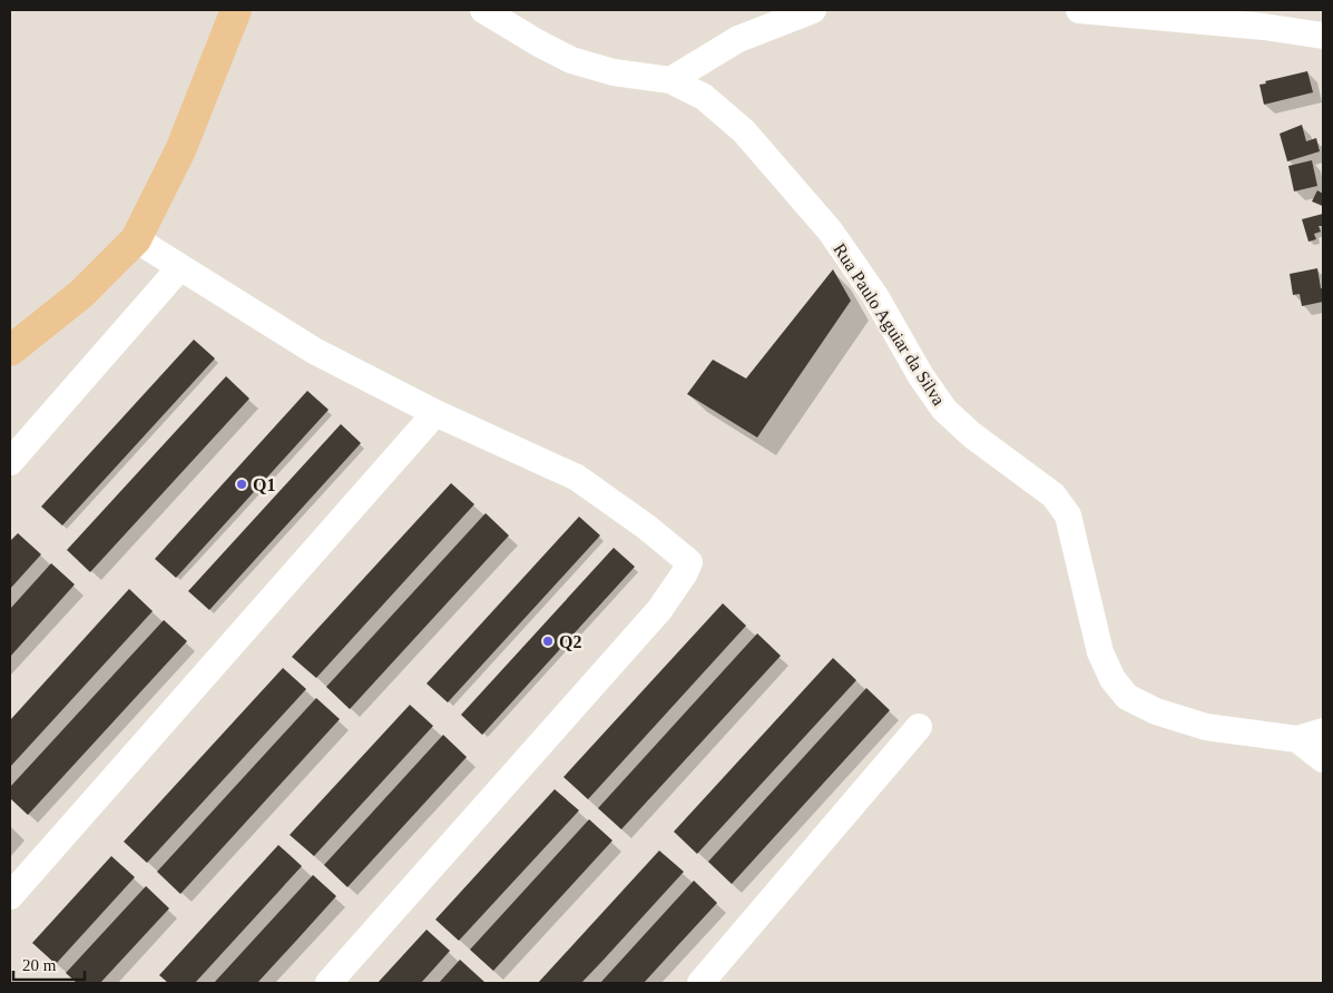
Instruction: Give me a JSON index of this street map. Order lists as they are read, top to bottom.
{
  "streets": {
    "street": ["Rua Paulo Aguiar da Silva"]
  },
  "places": ["Q1", "Q2"],
  "scale_bar": "20 m"
}
